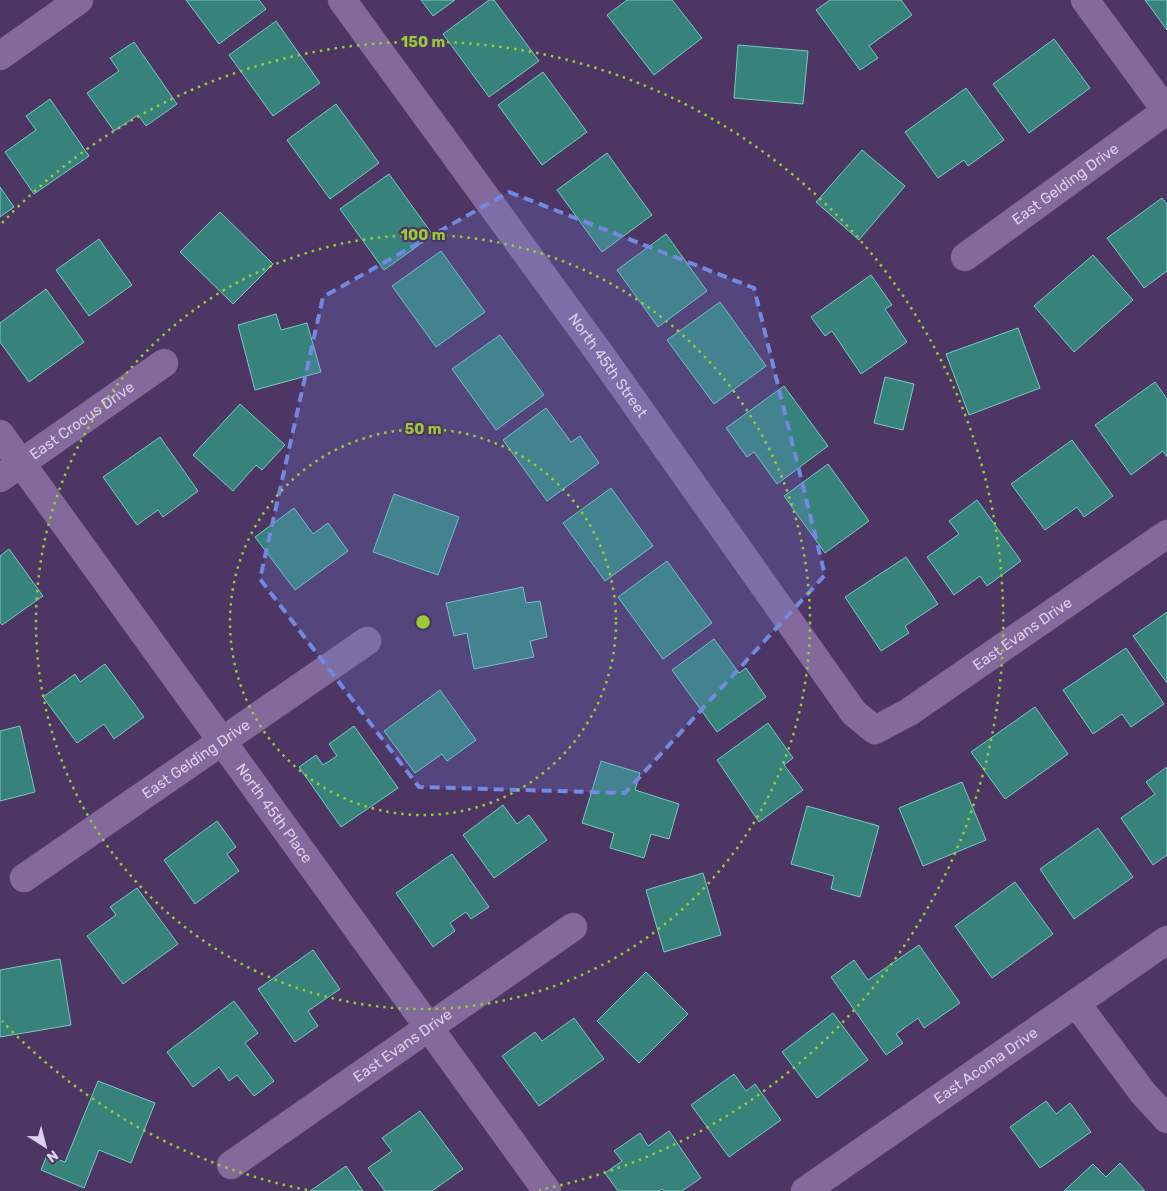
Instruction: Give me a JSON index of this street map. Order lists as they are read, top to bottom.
{
  "streets": {
    "street": [
      "East Gelding Drive",
      "North 45th Street",
      "East Crocus Drive",
      "East Evans Drive",
      "North 45th Place",
      "East Acoma Drive"
    ]
  },
  "crossings": [
    ["East Gelding Drive", "North 45th Place"],
    ["North 45th Street", "East Evans Drive"],
    ["East Crocus Drive", "North 45th Place"],
    ["East Evans Drive", "North 45th Place"]
  ],
  "north": "bottom right",
  "rings": ["150 m", "100 m", "50 m"]
}
